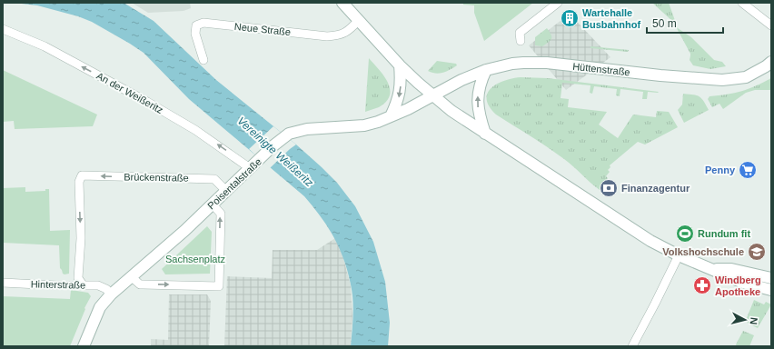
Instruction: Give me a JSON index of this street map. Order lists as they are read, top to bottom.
{
  "streets": {
    "main road": ["Hüttenstraße", "Poisentalstraße"],
    "street": [
      "Neue Straße",
      "An der Weißeritz",
      "Brückenstraße",
      "Hinterstraße"
    ]
  },
  "crossings": [
    ["Hüttenstraße", "Poisentalstraße"],
    ["An der Weißeritz", "Poisentalstraße"],
    ["Brückenstraße", "Poisentalstraße"],
    ["Brückenstraße", "Hinterstraße"],
    ["Poisentalstraße", "Hinterstraße"]
  ],
  "one_way": ["An der Weißeritz"],
  "water": ["Vereinigte Weißeritz"],
  "parks": ["Sachsenplatz"],
  "places": {
    "building": ["Wartehalle Busbahnhof"],
    "supermarket": ["Penny"],
    "bank": ["Finanzagentur"],
    "sports": ["Rundum fit"],
    "school or university": ["Volkshochschule"],
    "pharmacy": ["Windberg Apotheke"]
  },
  "scale_bar": "50 m",
  "north": "right"
}
